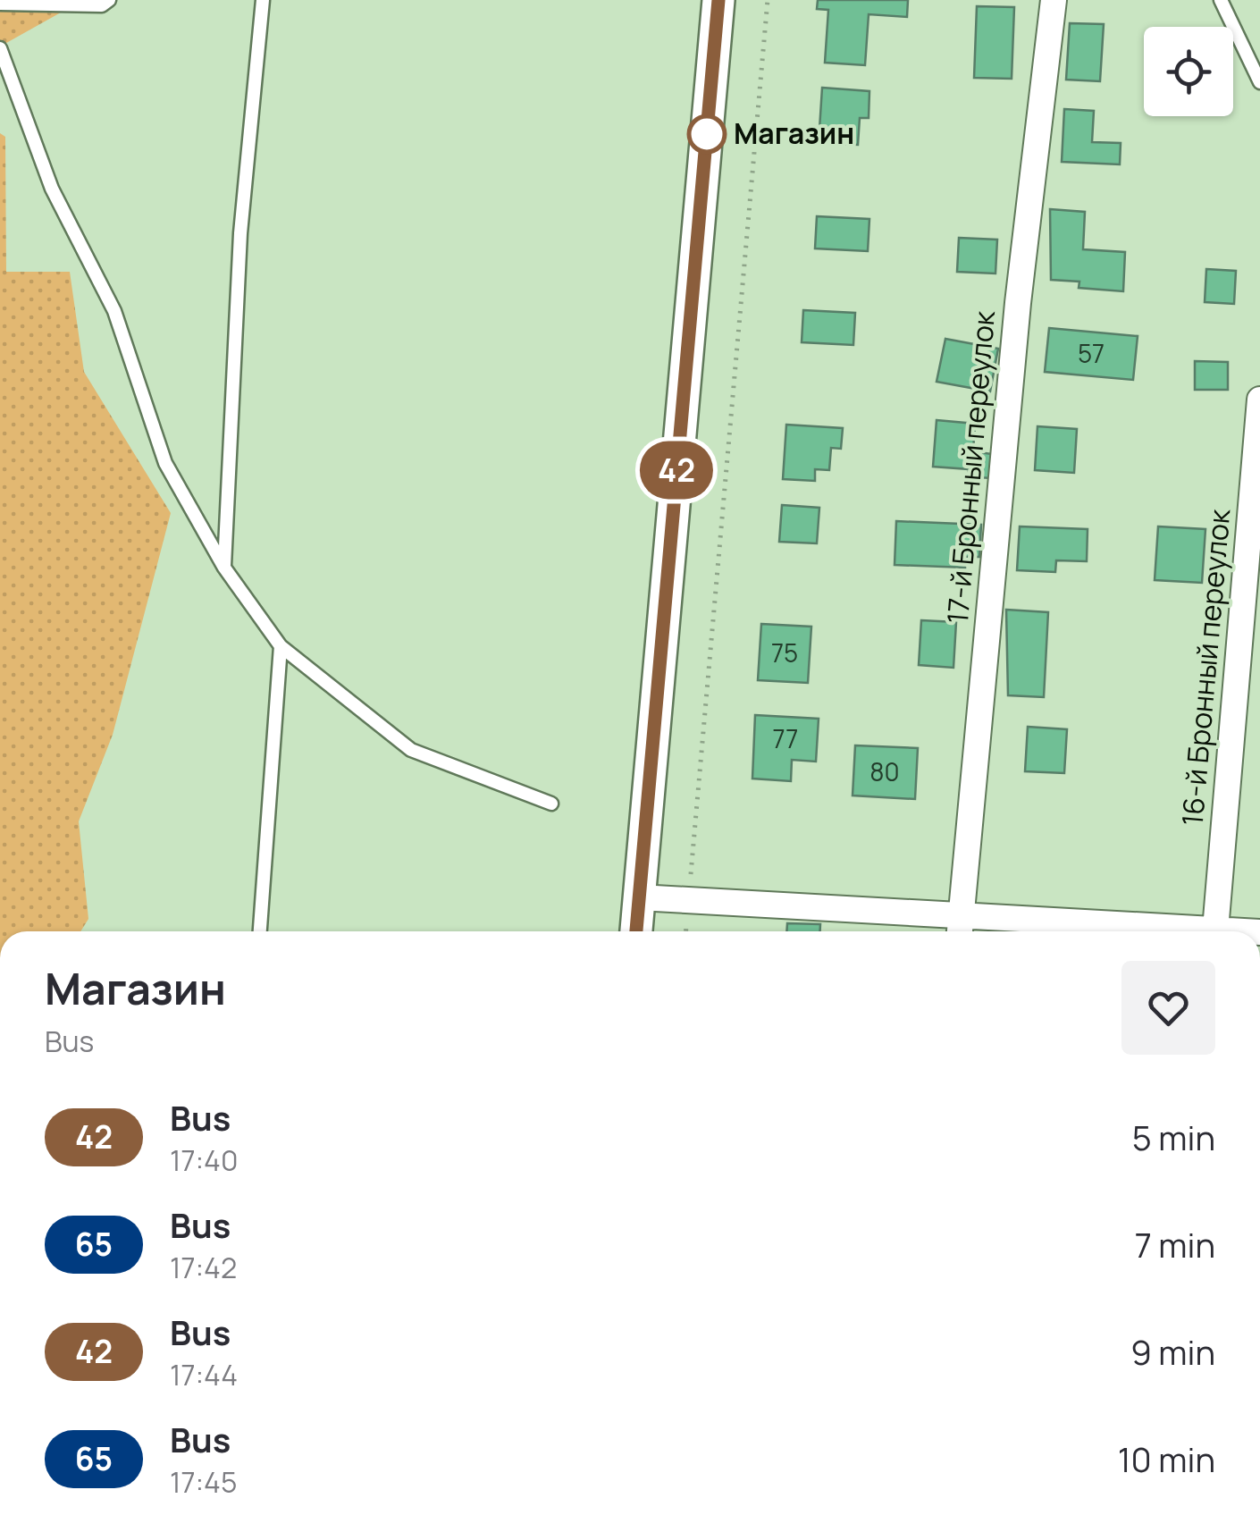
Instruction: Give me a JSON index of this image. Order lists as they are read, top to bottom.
{
  "streets": {
    "street": ["17-й Бронный переулок", "16-й Бронный переулок"]
  },
  "places": ["Магазин"],
  "lines": ["bus line 42"],
  "house_numbers": [
    "57",
    "75",
    "77",
    "80"
  ],
  "page": {
    "on_map": "42",
    "heading": ["Магазин", "Bus"],
    "list": [
      {
        "mark": "42",
        "name": "Bus",
        "note": "17:40",
        "value": "5 min"
      },
      {
        "mark": "65",
        "name": "Bus",
        "note": "17:42",
        "value": "7 min"
      },
      {
        "mark": "42",
        "name": "Bus",
        "note": "17:44",
        "value": "9 min"
      },
      {
        "mark": "65",
        "name": "Bus",
        "note": "17:45",
        "value": "10 min"
      }
    ]
  }
}
